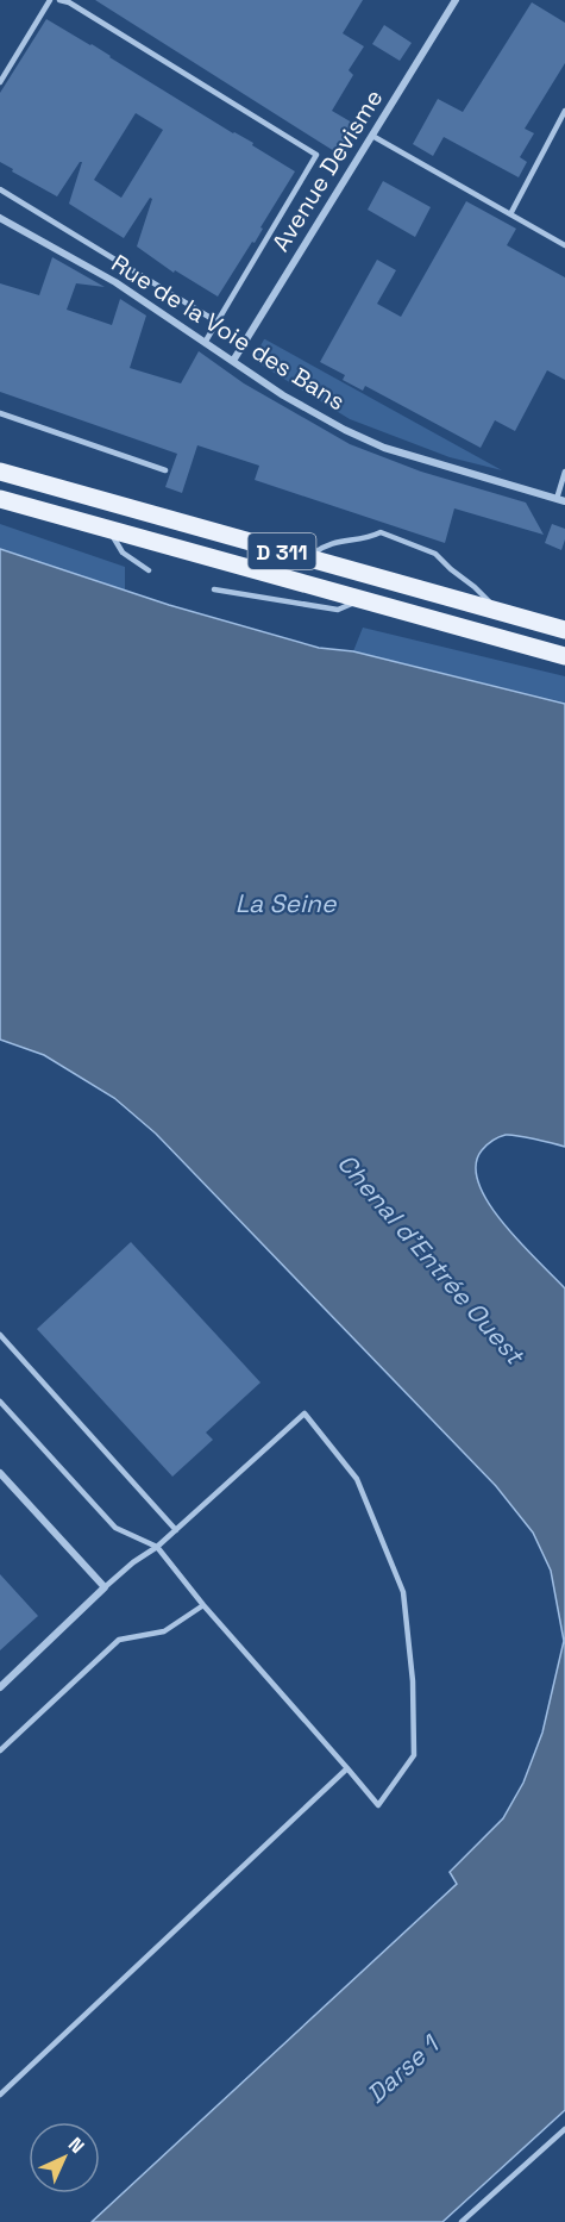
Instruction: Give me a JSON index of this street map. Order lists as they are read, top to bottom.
{
  "streets": {
    "main road": ["D 311"],
    "street": ["Avenue Devisme", "Rue de la Voie des Bans"]
  },
  "crossings": [
    ["Avenue Devisme", "Rue de la Voie des Bans"]
  ],
  "water": ["La Seine", "Chenal d'Entrée Ouest", "Darse 1"],
  "north": "top right"
}
